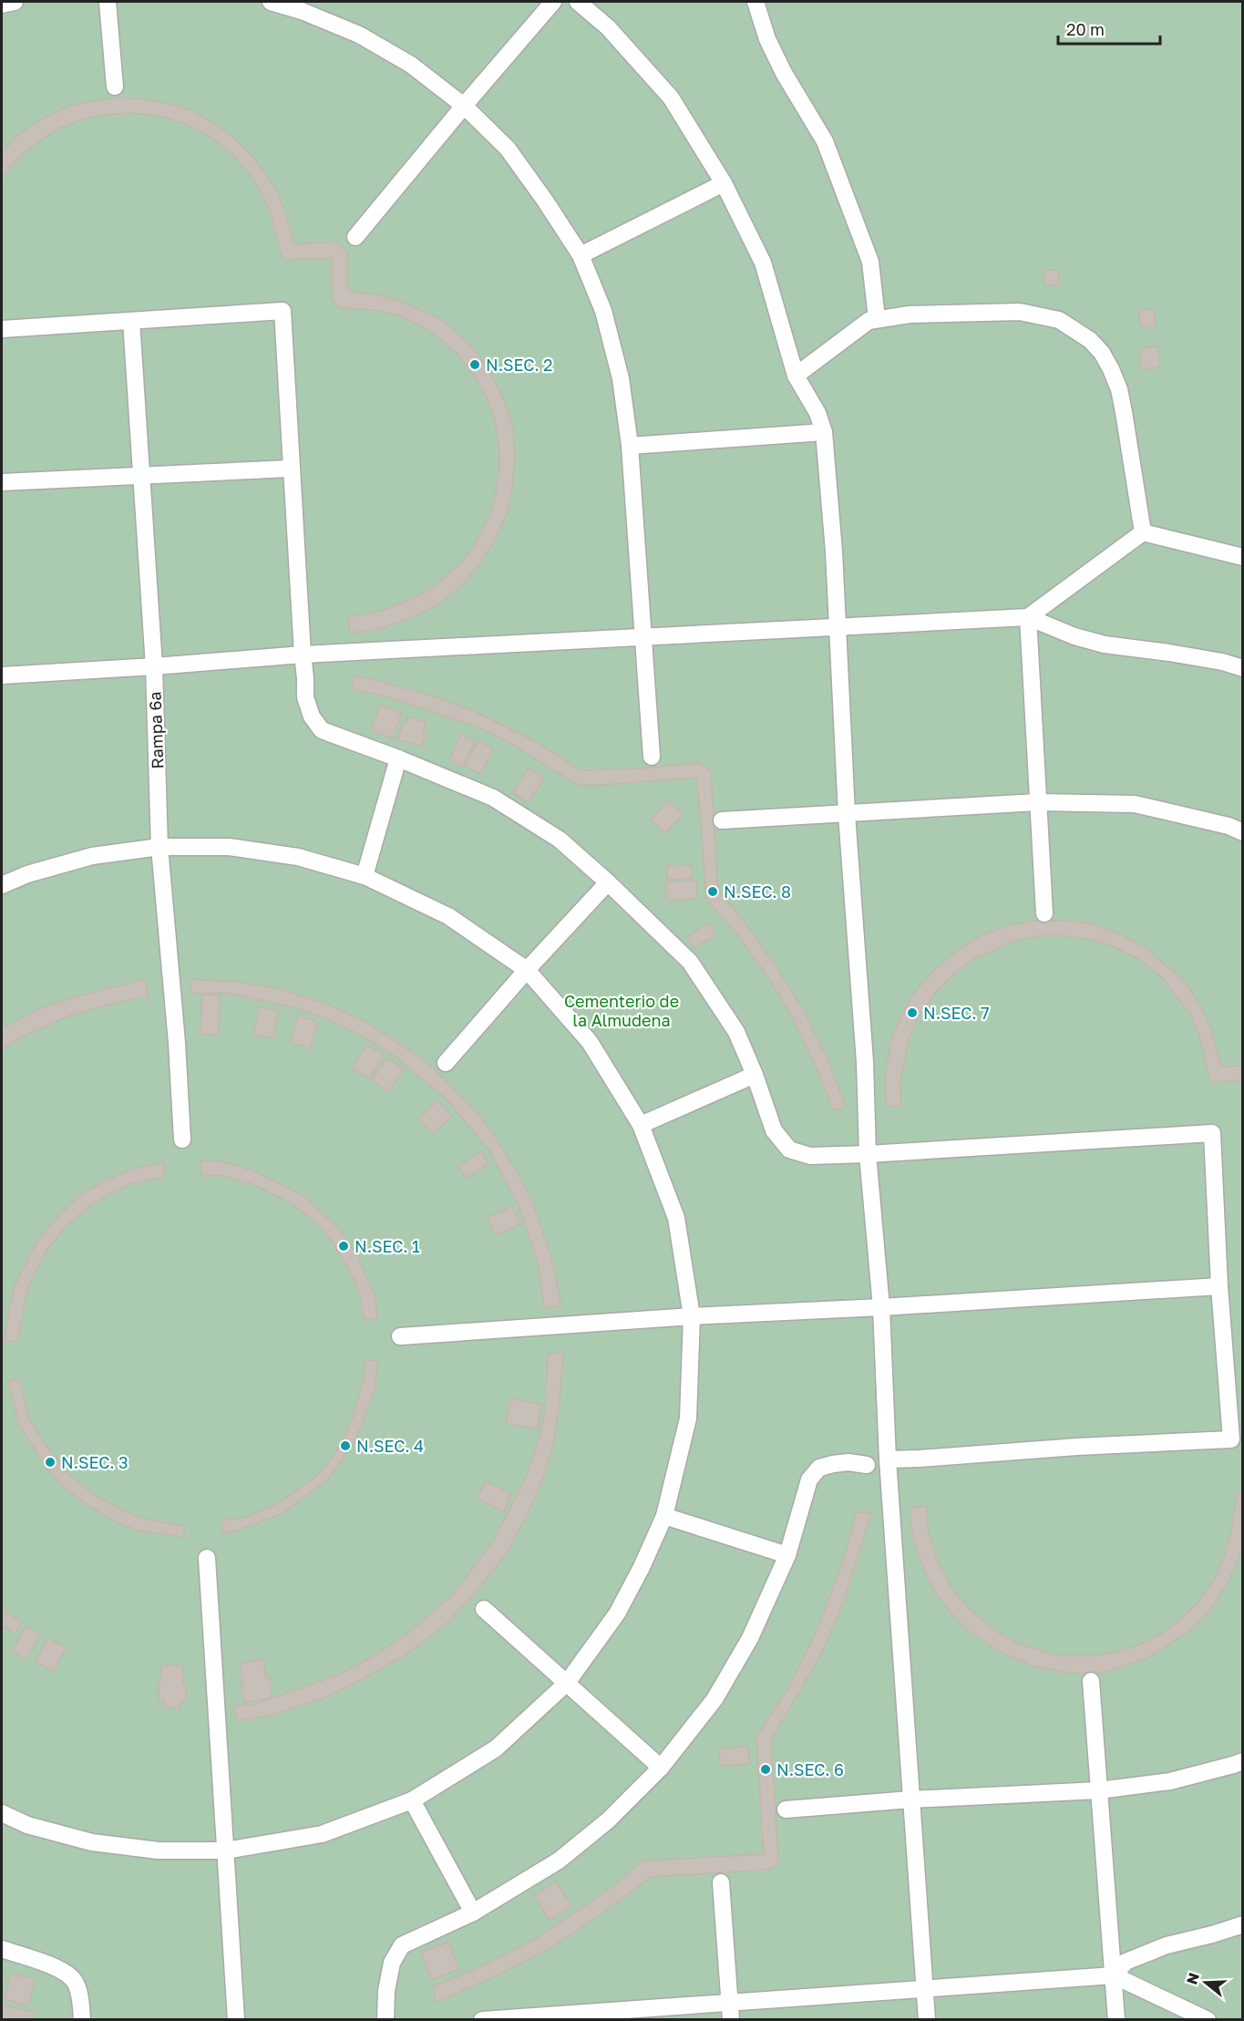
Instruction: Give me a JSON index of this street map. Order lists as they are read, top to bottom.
{
  "streets": {
    "lane": ["Rampa 6ª"]
  },
  "parks": ["Cementerio de la Almudena"],
  "places": [
    "N.SEC. 2",
    "N.SEC. 8",
    "N.SEC. 7",
    "N.SEC. 1",
    "N.SEC. 4",
    "N.SEC. 3",
    "N.SEC. 6"
  ],
  "scale_bar": "20 m",
  "north": "left"
}
